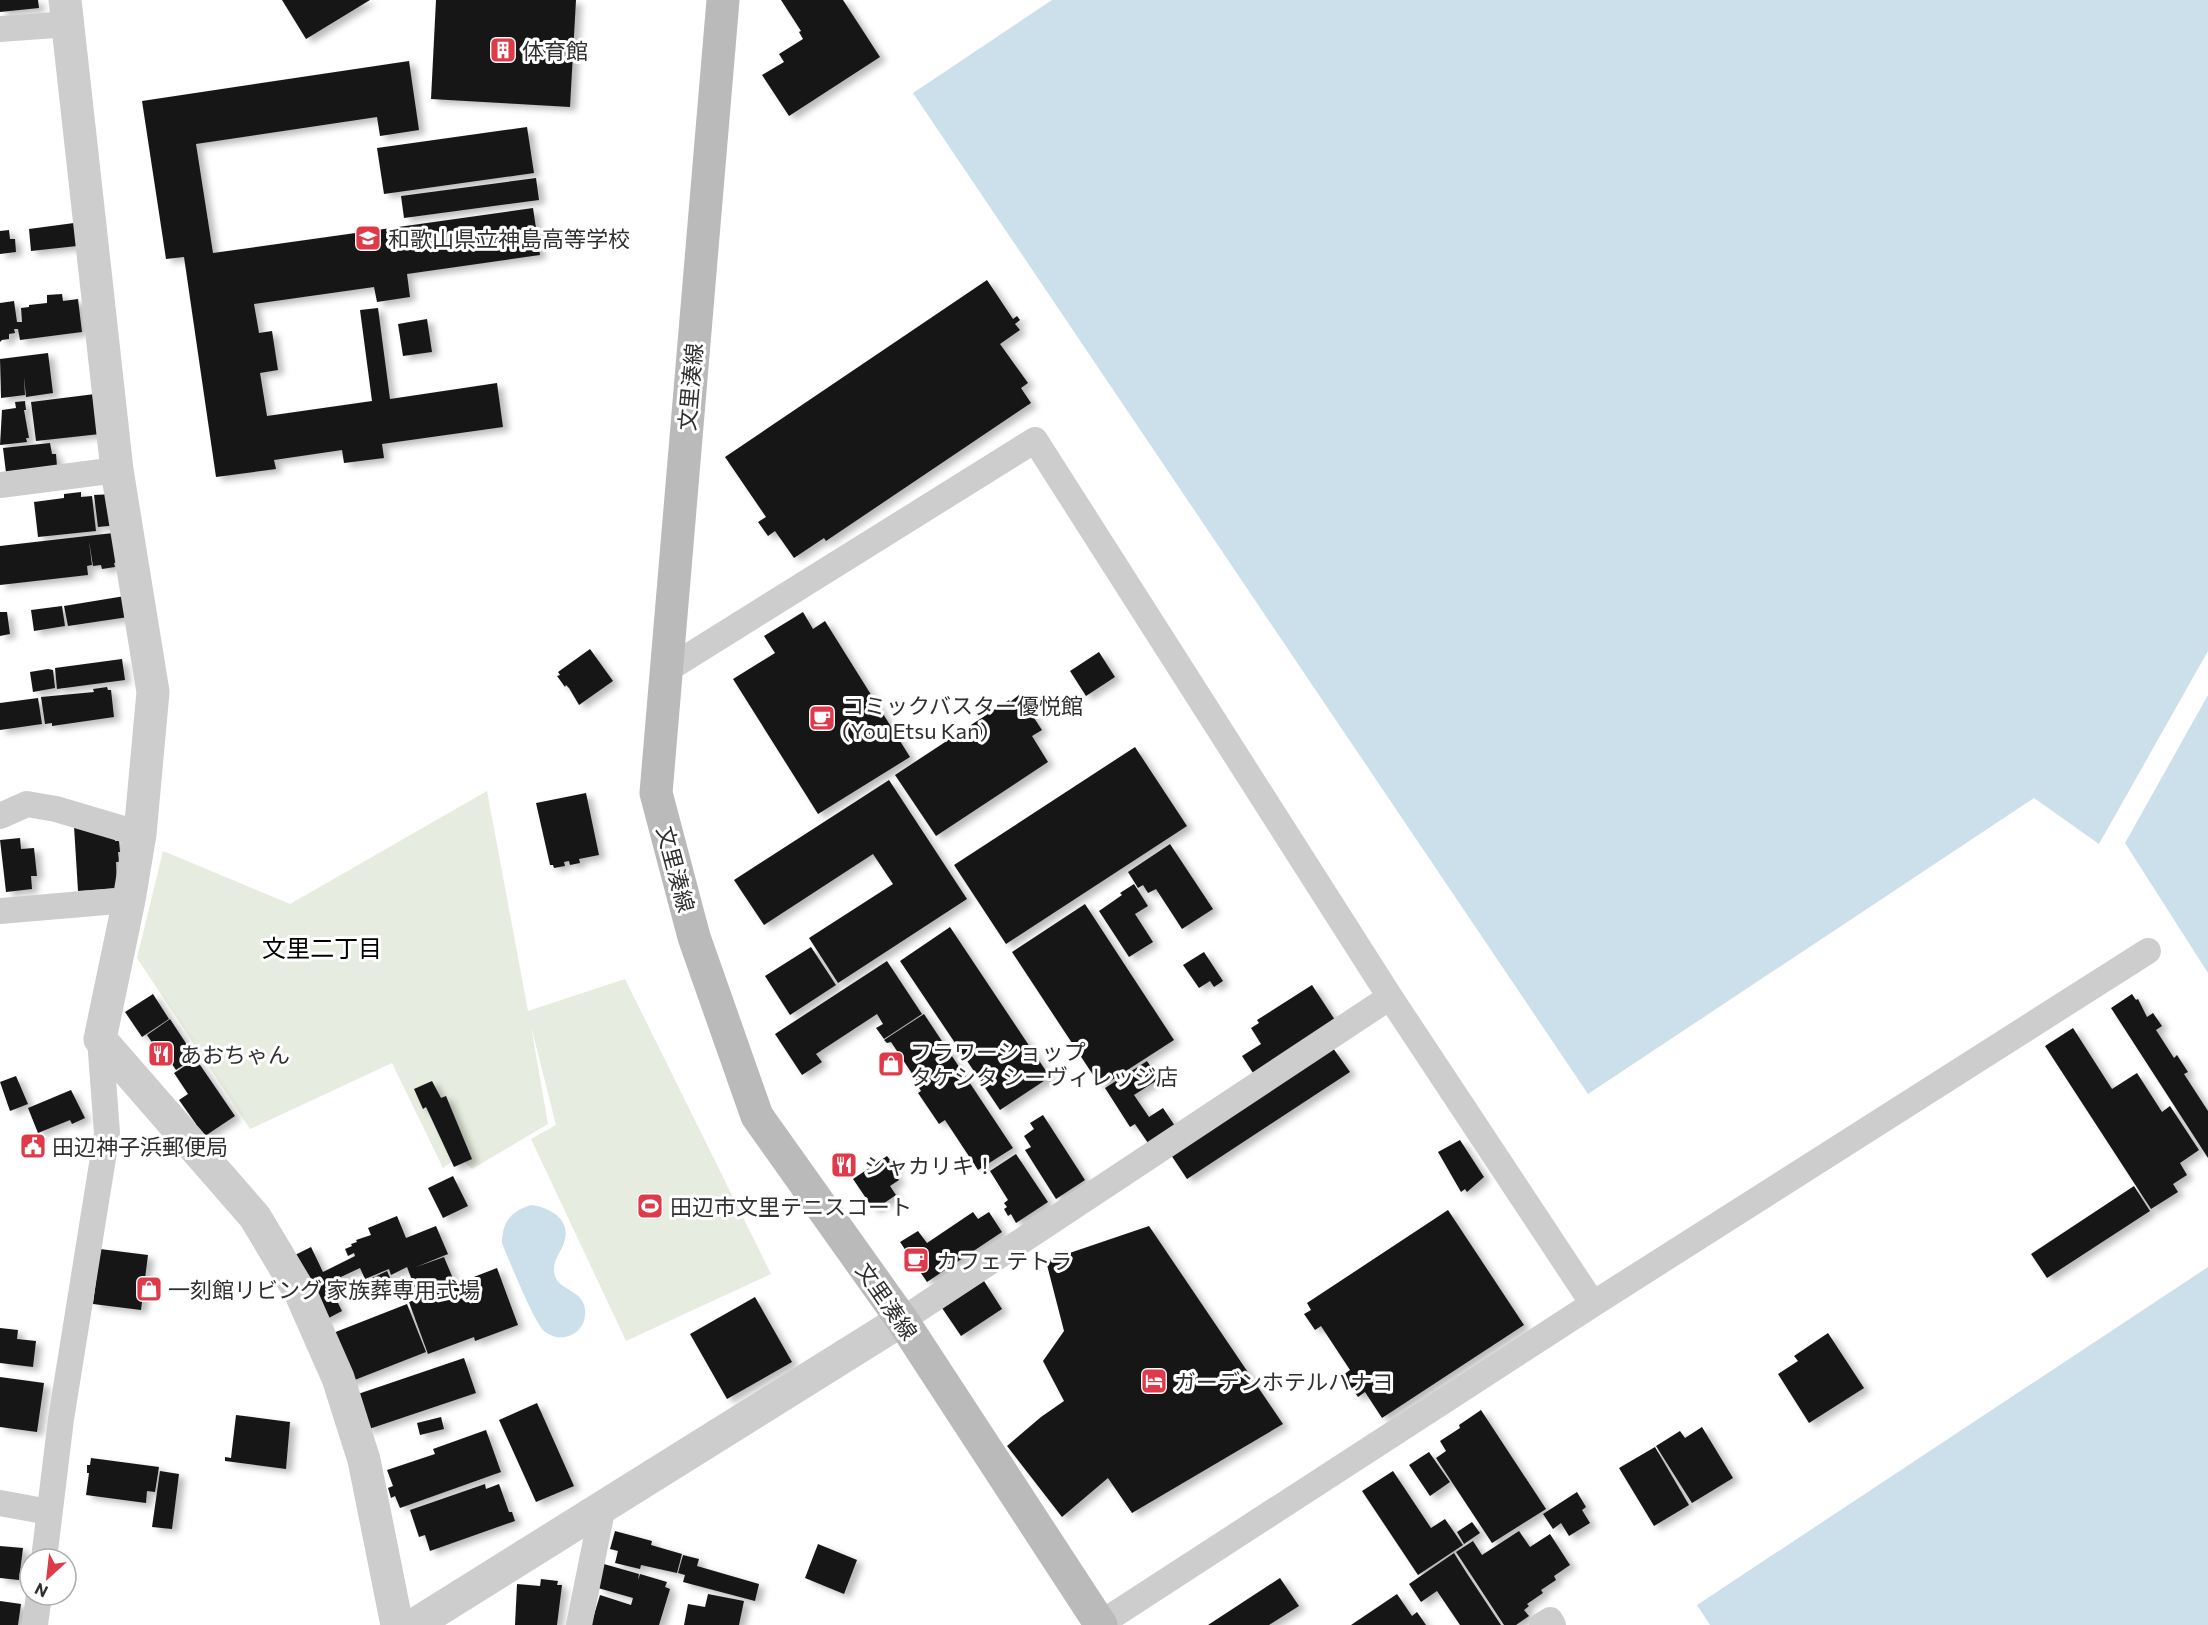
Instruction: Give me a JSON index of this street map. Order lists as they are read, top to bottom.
{
  "streets": {
    "main road": ["文里湊線"]
  },
  "districts": ["文里二丁目"],
  "places": {
    "building": ["体育館"],
    "school or university": ["和歌山県立神島高等学校"],
    "cafe": ["コミックバスター優悦館 (You Etsu Kan)", "カフェ テトラ"],
    "restaurant": ["あおちゃん", "シャカリキ！"],
    "shop": ["フラワーショップ タケシタ シーヴィレッジ店", "一刻館リビング 家族葬専用式場"],
    "public building": ["田辺神子浜郵便局"],
    "sports": ["田辺市文里テニスコート"],
    "hotel": ["ガーデンホテルハナヨ"]
  },
  "north": "bottom left"
}
